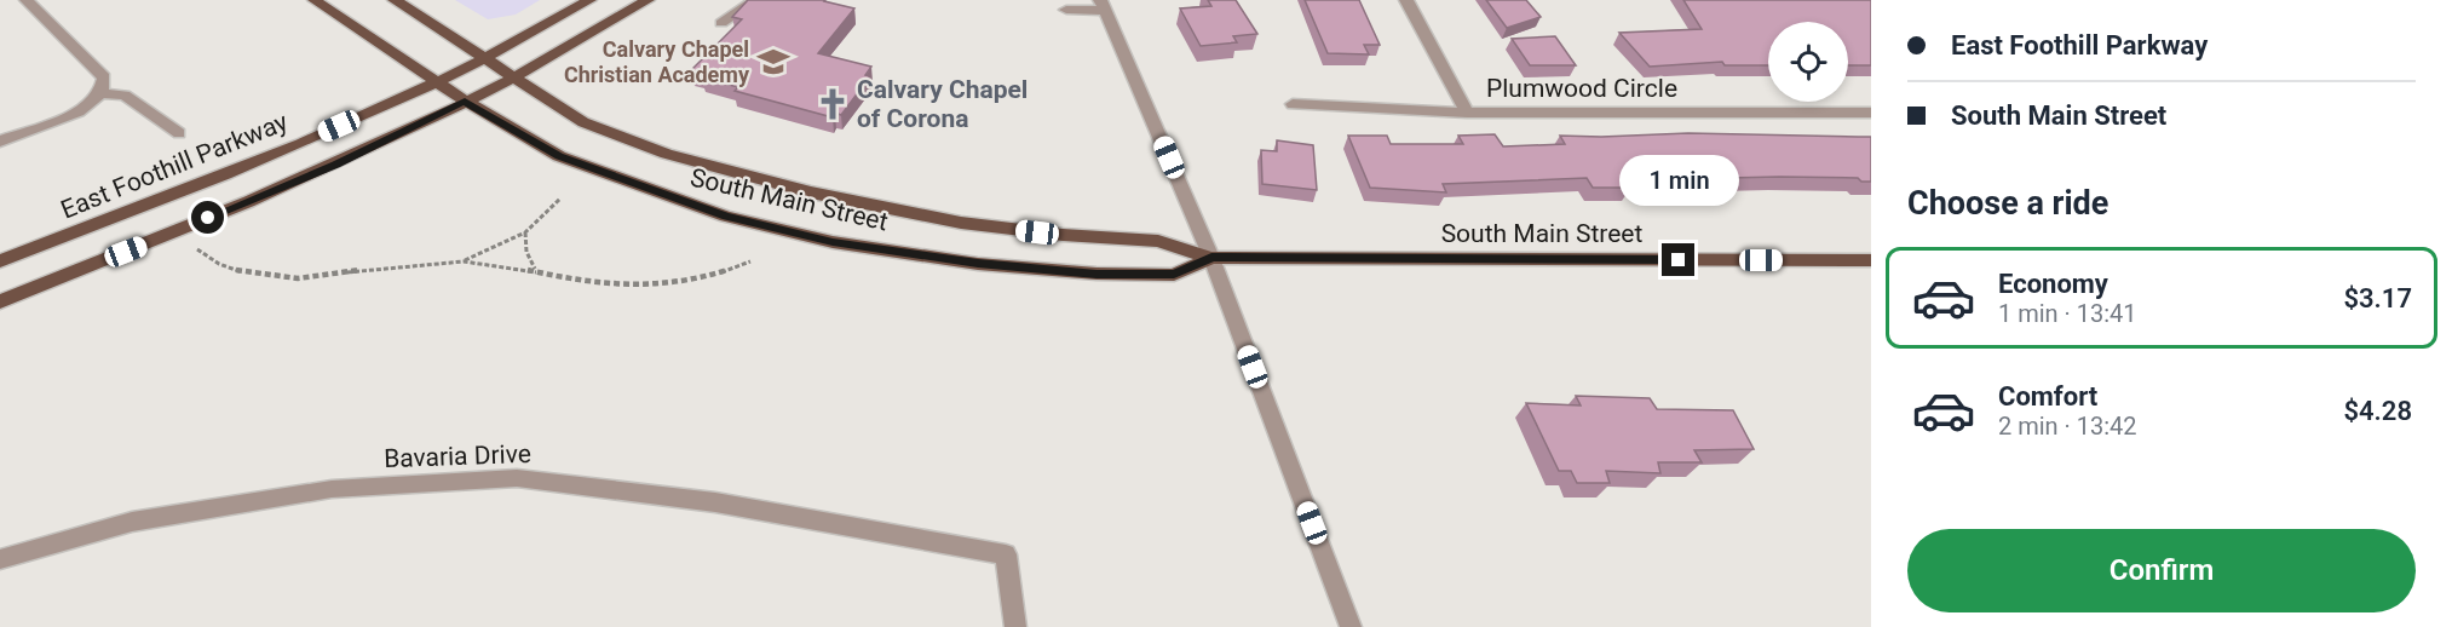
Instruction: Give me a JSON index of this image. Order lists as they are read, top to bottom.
{
  "streets": {
    "main road": ["East Foothill Parkway", "South Main Street"],
    "street": ["Plumwood Circle", "Bavaria Drive"]
  },
  "crossings": [
    ["East Foothill Parkway", "South Main Street"]
  ],
  "places": {
    "school or university": ["Calvary Chapel Christian Academy"],
    "church": ["Calvary Chapel of Corona"]
  },
  "page": {
    "banner": ["East Foothill Parkway", "South Main Street"],
    "bubble": "1 min",
    "heading": "Choose a ride",
    "list": [
      {
        "name": "Economy",
        "note": "1 min · 13:41",
        "value": "$3.17"
      },
      {
        "name": "Comfort",
        "note": "2 min · 13:42",
        "value": "$4.28"
      }
    ],
    "buttons": "Confirm"
  }
}
